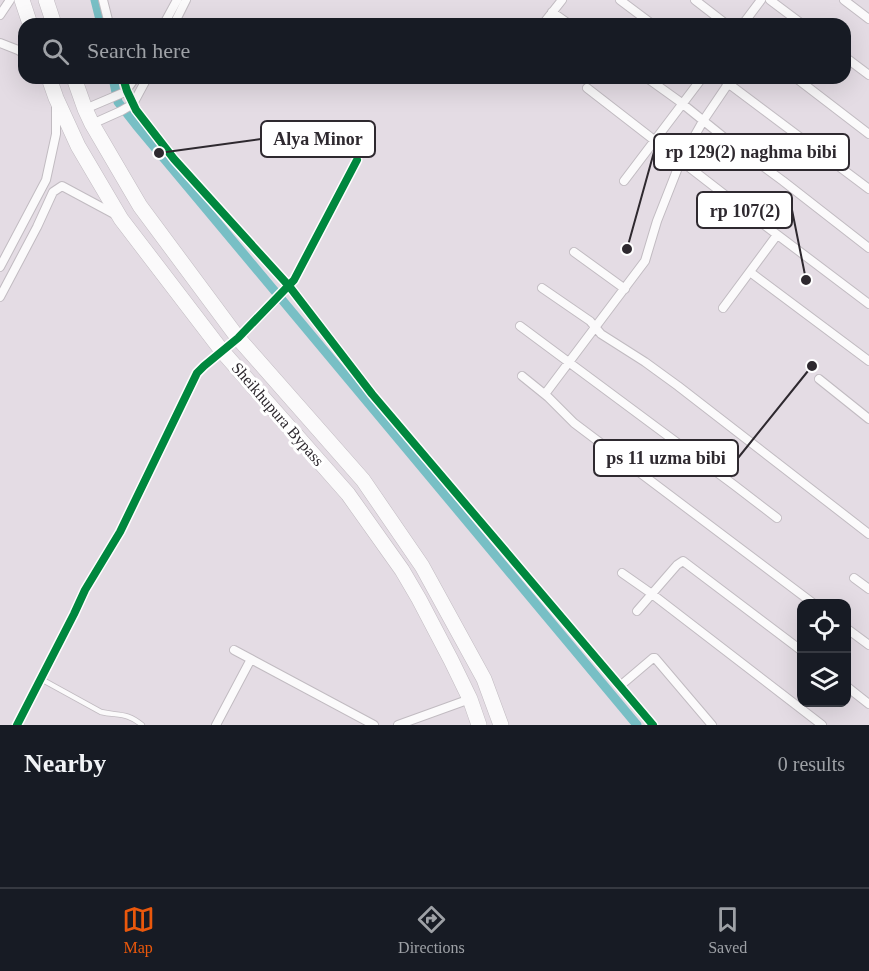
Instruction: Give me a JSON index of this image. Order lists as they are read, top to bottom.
{
  "streets": {
    "highway": ["Sheikhupura Bypass"]
  },
  "places": [
    "Alya Minor",
    "rp 129(2) naghma bibi",
    "rp 107(2)",
    "ps 11 uzma bibi"
  ],
  "page": {
    "search": "Search here",
    "heading": ["Nearby", "0 results"],
    "nav": ["Map", "Directions", "Saved"]
  }
}
